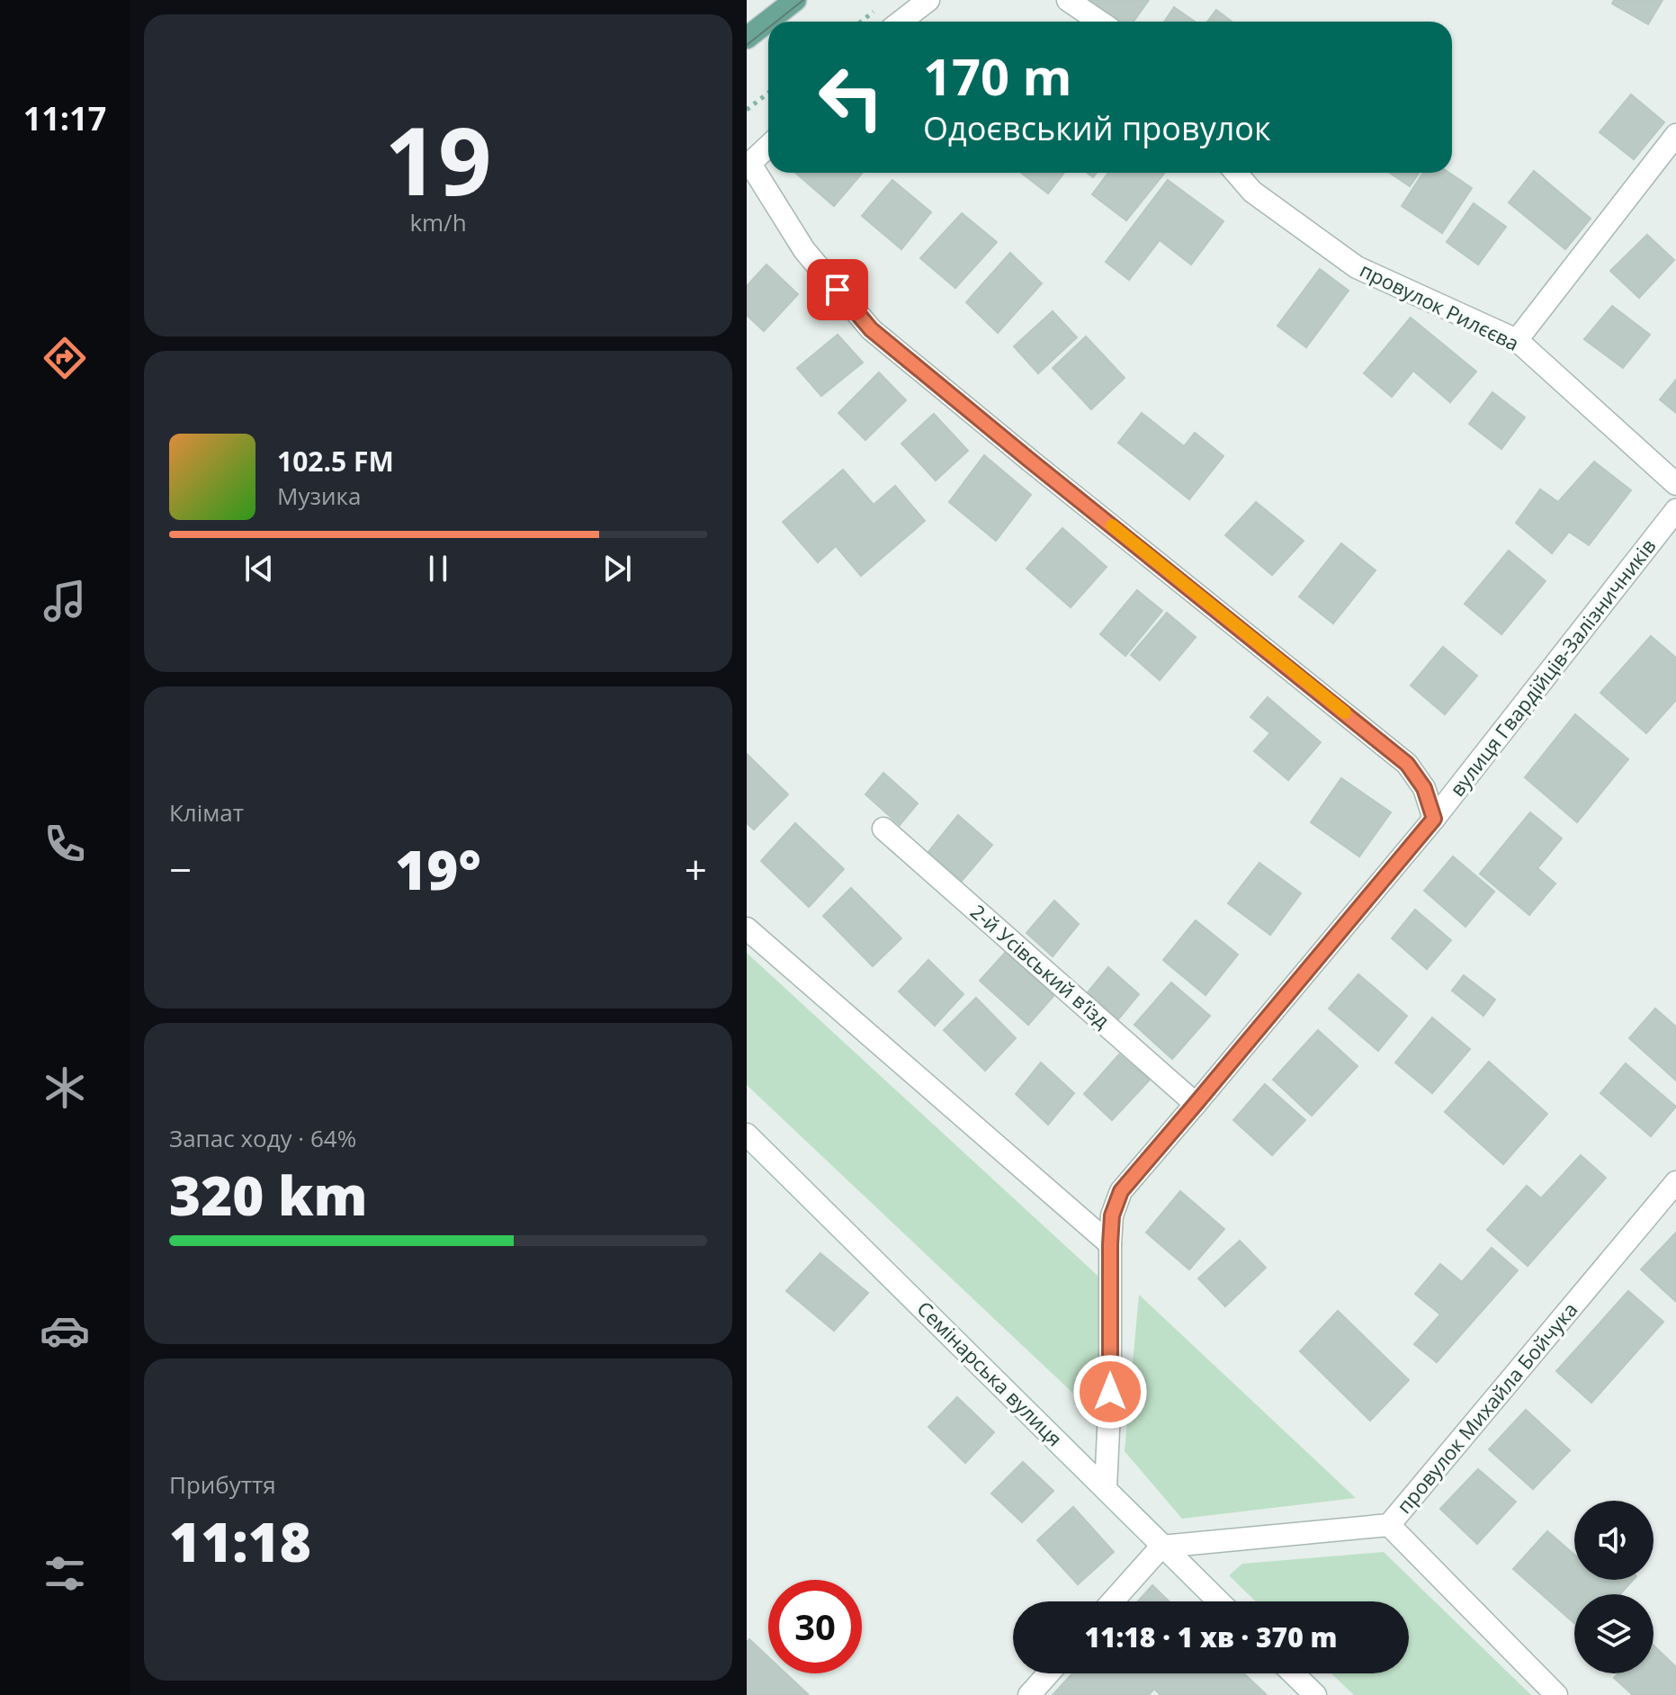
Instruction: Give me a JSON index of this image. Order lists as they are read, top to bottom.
{
  "streets": {
    "street": [
      "провулок Рилєєва",
      "вулиця Гвардійців-Залізничників",
      "2-й Усівський в’їзд",
      "Семінарська вулиця",
      "провулок Михайла Бойчука"
    ]
  },
  "crossings": [
    ["вулиця Гвардійців-Залізничників", "2-й Усівський в’їзд"],
    ["вулиця Гвардійців-Залізничників", "Семінарська вулиця"],
    ["Семінарська вулиця", "провулок Михайла Бойчука"]
  ],
  "page": {
    "tabs": "11:17",
    "tile": [
      ["19", "km/h"],
      "Клімат",
      ["Запас ходу · 64%", "320 km"],
      ["Прибуття", "11:18"]
    ],
    "turn": ["170 m", "Одоєвський провулок"],
    "song": ["102.5 FM", "Музика"],
    "heat": ["−", "19°", "+"],
    "limit": "30",
    "trip": "11:18 · 1 хв · 370 m"
  }
}
